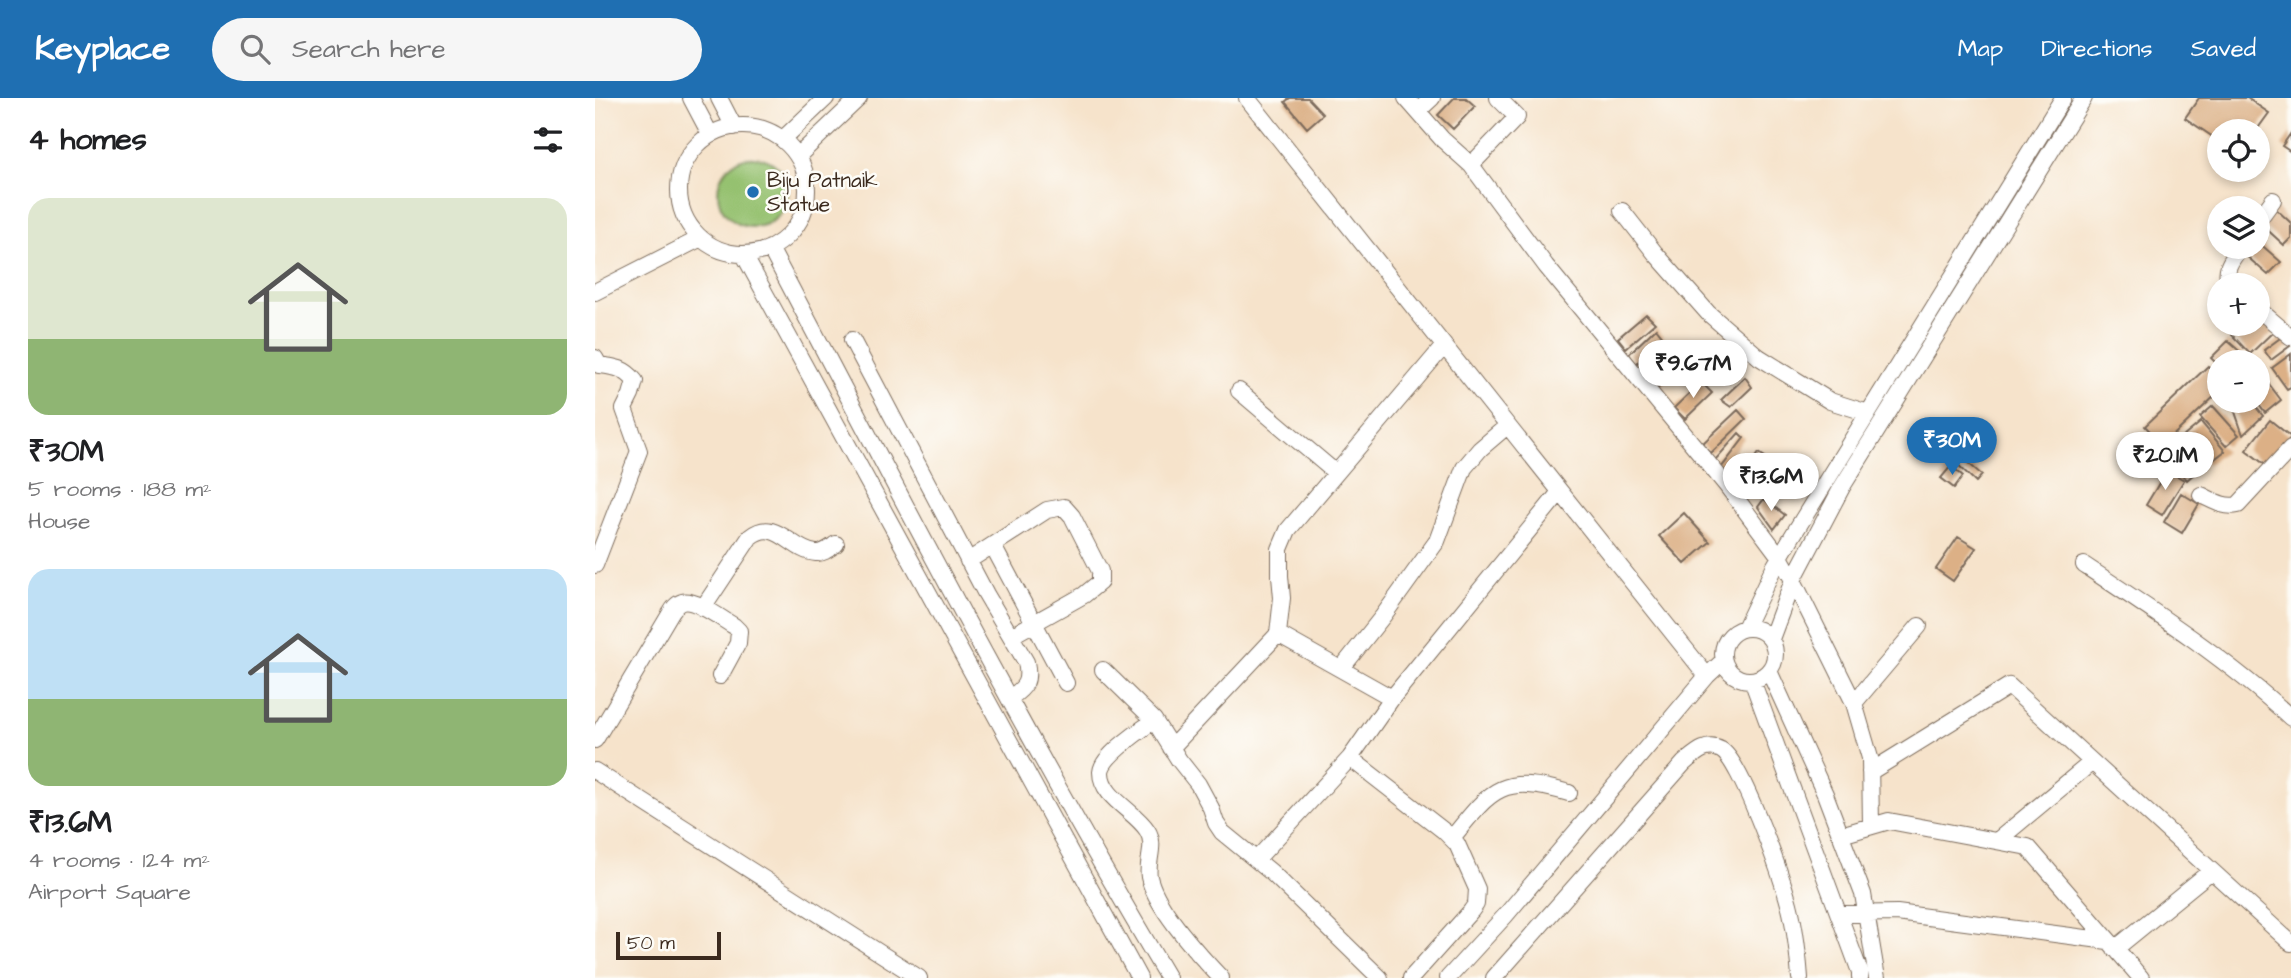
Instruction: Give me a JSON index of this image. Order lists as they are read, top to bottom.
{
  "places": ["Biju Patnaik Statue"],
  "scale_bar": "50 m",
  "page": {
    "header": "Keyplace",
    "search": "Search here",
    "nav": ["Map", "Directions", "Saved"],
    "heading": "4 homes",
    "map_buttons": ["+", "−"],
    "list": [
      {
        "name": "₹30M",
        "note": "5 rooms · 188 m² · House"
      },
      {
        "name": "₹13.6M",
        "note": "4 rooms · 124 m² · Airport Square"
      }
    ],
    "price": [
      "₹9.67M",
      "₹30M",
      "₹20.1M",
      "₹13.6M"
    ],
    "scale": "50 m"
  }
}
